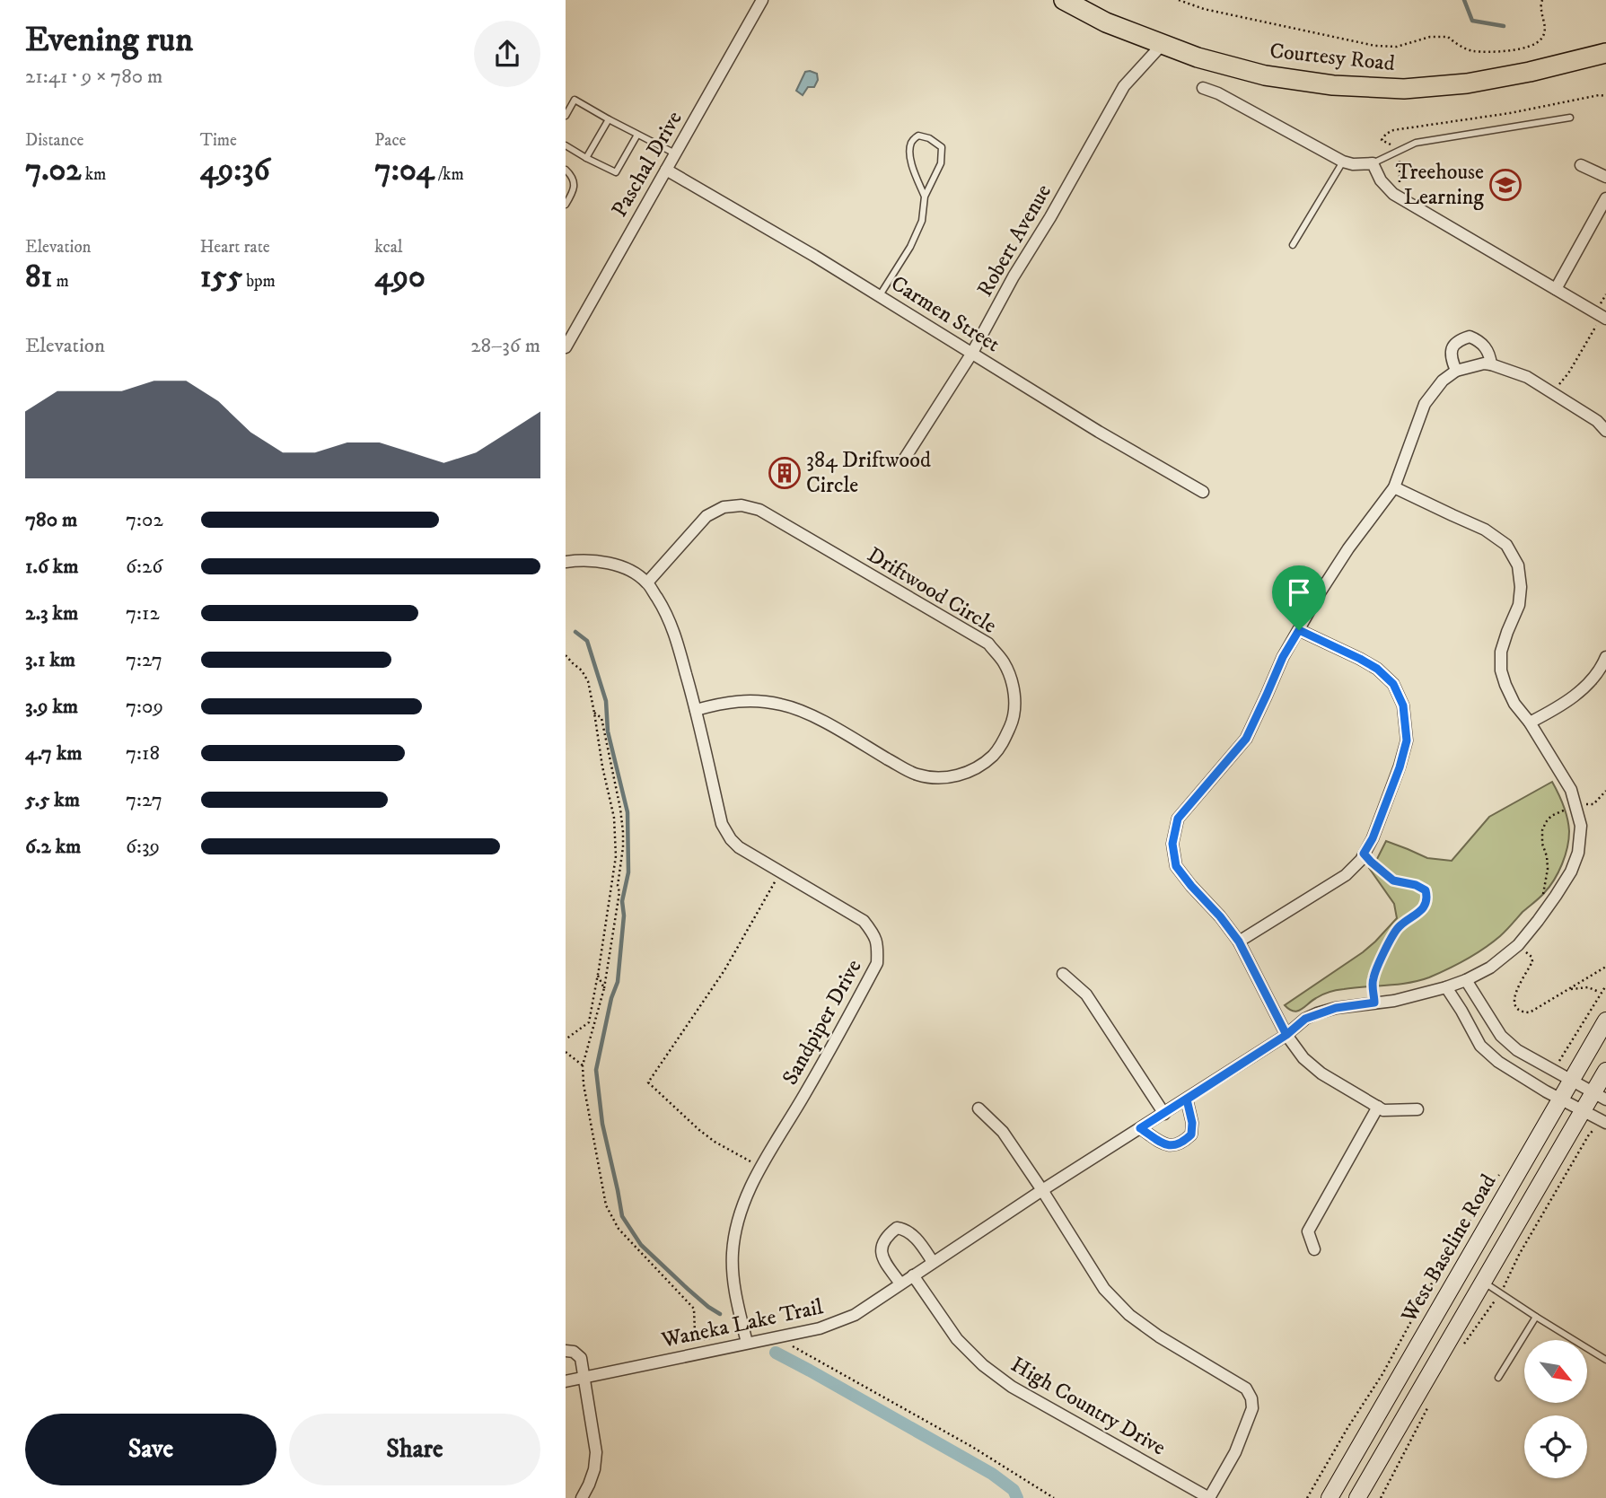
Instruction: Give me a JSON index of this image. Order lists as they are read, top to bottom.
{
  "streets": {
    "main road": ["Courtesy Road", "West Baseline Road"],
    "street": [
      "Paschal Drive",
      "Robert Avenue",
      "Carmen Street",
      "Driftwood Circle",
      "Sandpiper Drive",
      "Waneka Lake Trail",
      "High Country Drive"
    ]
  },
  "crossings": [
    ["Courtesy Road", "Robert Avenue"],
    ["Paschal Drive", "Carmen Street"],
    ["Robert Avenue", "Carmen Street"],
    ["Driftwood Circle", "Sandpiper Drive"],
    ["Sandpiper Drive", "Waneka Lake Trail"],
    ["Waneka Lake Trail", "High Country Drive"]
  ],
  "places": {
    "school or university": ["Treehouse Learning"],
    "building": ["384 Driftwood Circle"]
  },
  "north": "bottom right",
  "page": {
    "heading": ["Evening run", "21:41 · 9 × 780 m"],
    "stats": [
      ["Distance", "7.02 km"],
      ["Time", "49:36"],
      ["Pace", "7:04 /km"],
      ["Elevation", "81 m"],
      ["Heart rate", "155 bpm"],
      ["kcal", "490"]
    ],
    "chart": ["Elevation", "28–36 m"],
    "list": [
      {
        "name": "780 m",
        "note": "7:02"
      },
      {
        "name": "1.6 km",
        "note": "6:26"
      },
      {
        "name": "2.3 km",
        "note": "7:12"
      },
      {
        "name": "3.1 km",
        "note": "7:27"
      },
      {
        "name": "3.9 km",
        "note": "7:09"
      },
      {
        "name": "4.7 km",
        "note": "7:18"
      },
      {
        "name": "5.5 km",
        "note": "7:27"
      },
      {
        "name": "6.2 km",
        "note": "6:39"
      }
    ],
    "buttons": ["Save", "Share"]
  }
}
